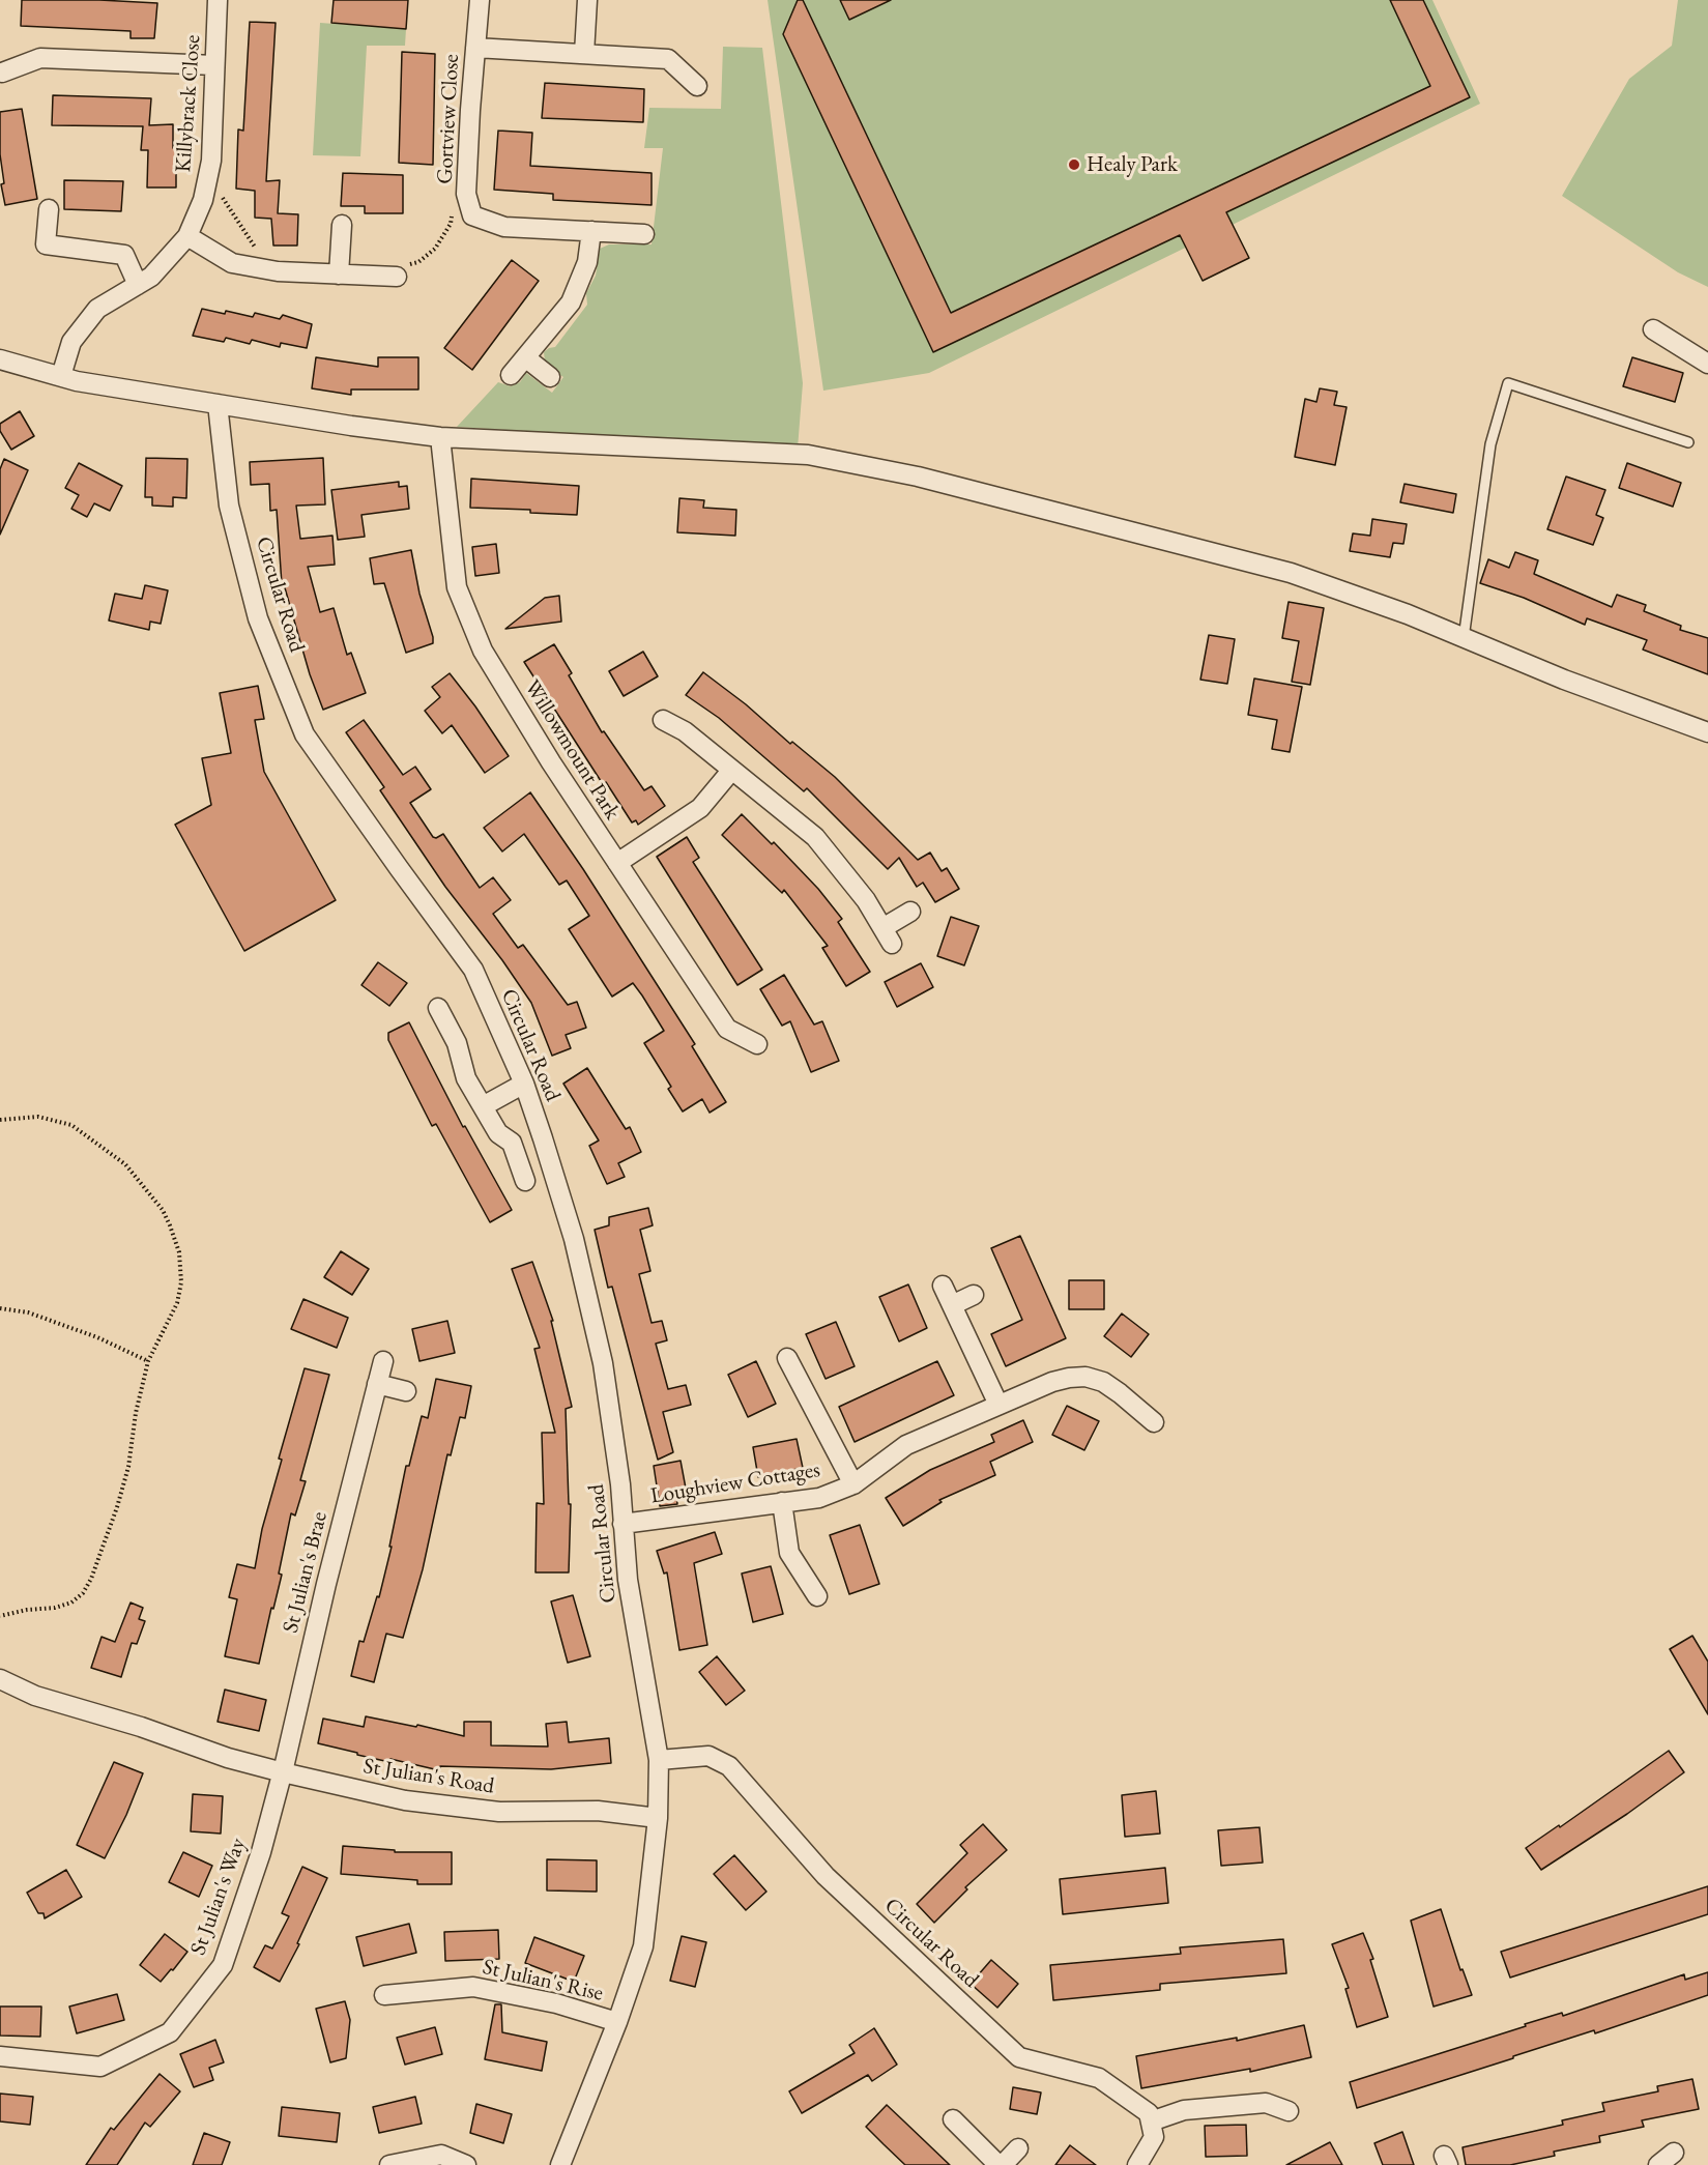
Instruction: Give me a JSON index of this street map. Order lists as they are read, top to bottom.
{
  "streets": {
    "street": [
      "Killybrack Close",
      "Gortview Close",
      "Circular Road",
      "Willowmount Park",
      "Loughview Cottages",
      "St Julian's Brae",
      "St Julian's Road",
      "St Julian's Way",
      "St Julian's Rise"
    ]
  },
  "crossings": [
    ["Circular Road", "Loughview Cottages"],
    ["Circular Road", "St Julian's Road"],
    ["St Julian's Brae", "St Julian's Road"],
    ["St Julian's Brae", "St Julian's Way"],
    ["St Julian's Road", "St Julian's Way"]
  ],
  "places": ["Healy Park"]
}
